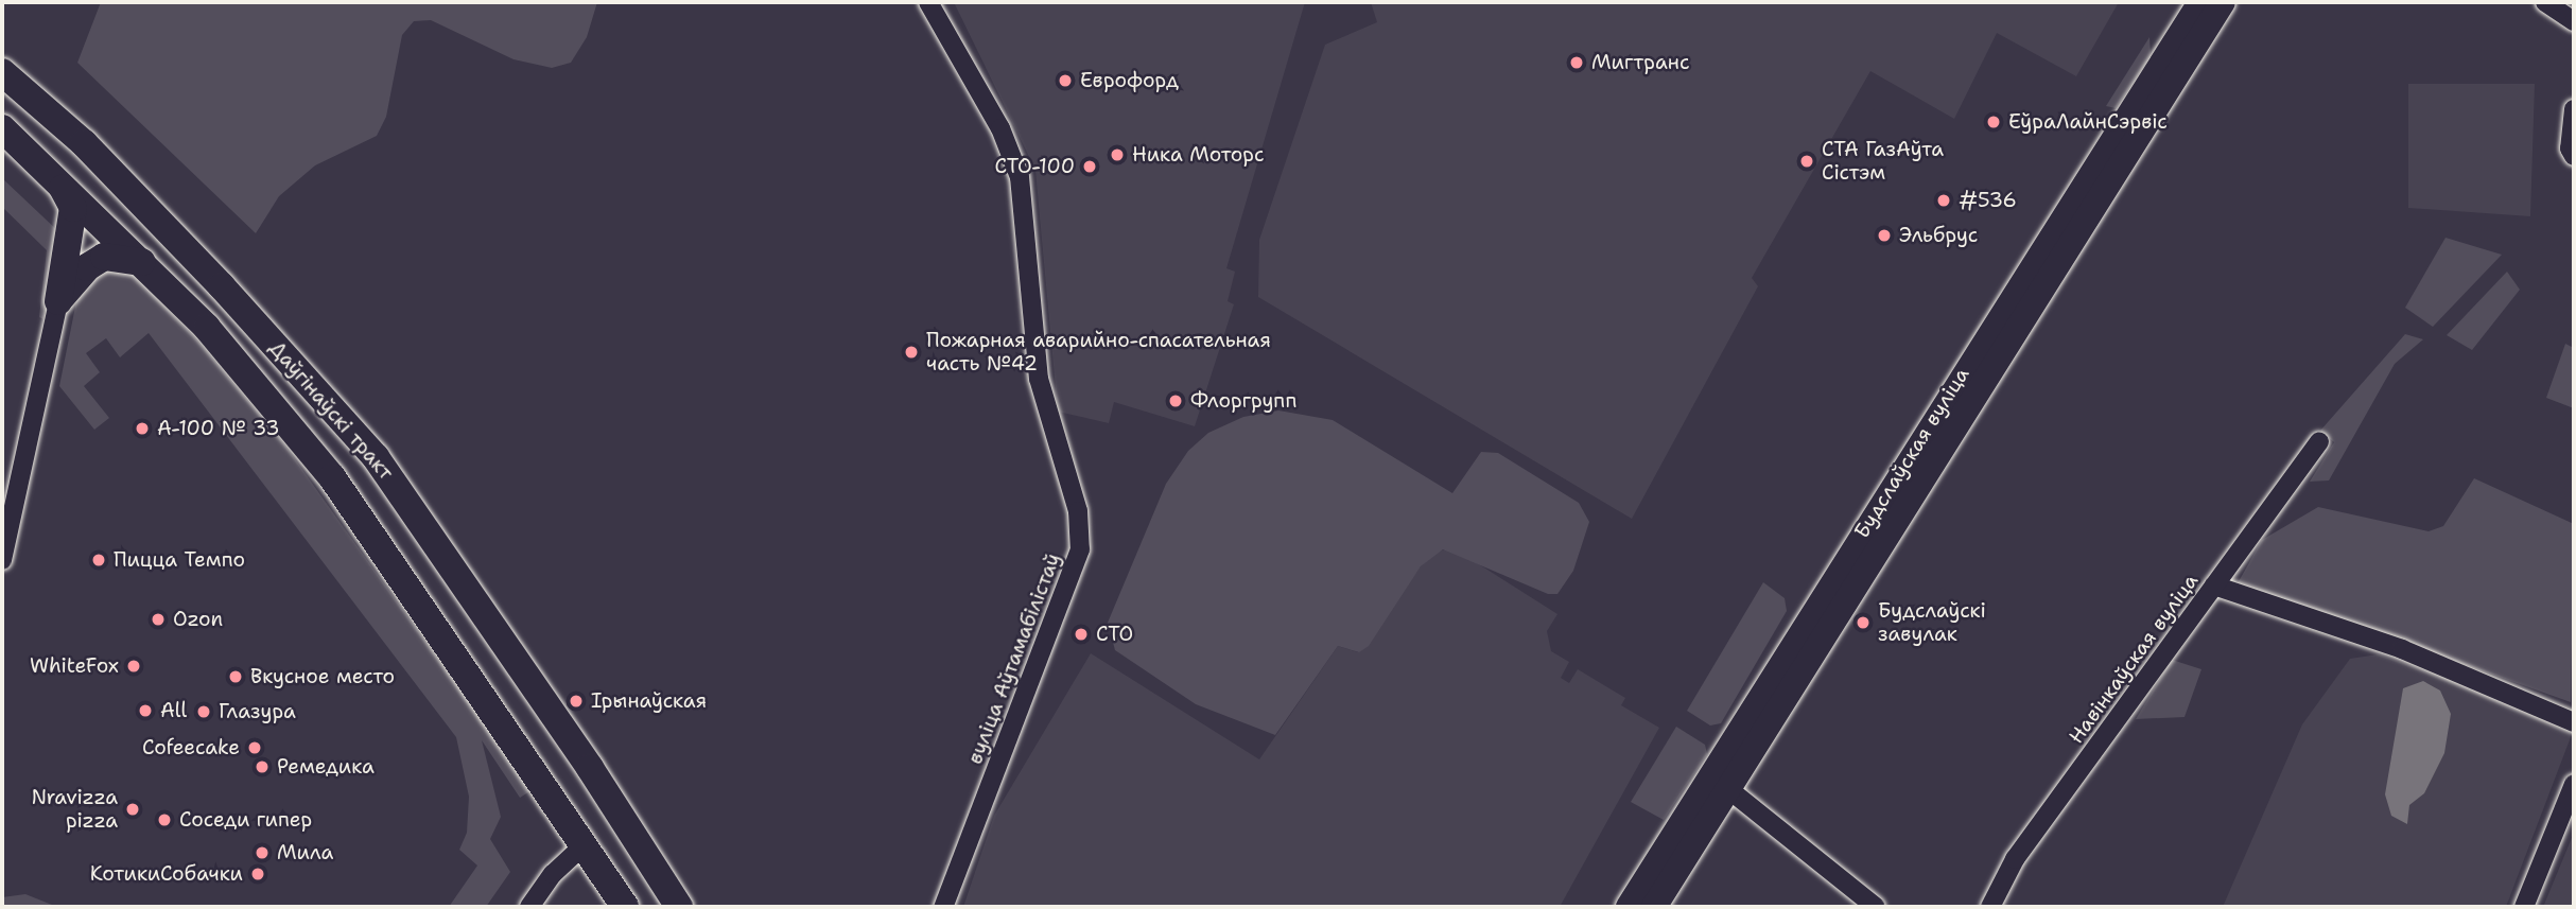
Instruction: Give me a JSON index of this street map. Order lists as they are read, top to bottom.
{
  "streets": {
    "main road": ["Даўгінаўскі тракт", "Будслаўская вуліца"],
    "street": ["вуліца Аўтамабілістаў", "Навінкаўская вуліца"]
  },
  "places": [
    "Мигтранс",
    "Еврофорд",
    "ЕўраЛайнСэрвіс",
    "Ника Моторс",
    "СТА ГазАўта Сістэм",
    "СТО-100",
    "#536",
    "Эльбрус",
    "Пожарная аварийно-спасательная часть №42",
    "Флоргрупп",
    "А-100 № 33",
    "Пицца Темпо",
    "Ozon",
    "Будслаўскі завулак",
    "СТО",
    "WhiteFox",
    "Вкусное место",
    "Ірынаўская",
    "All",
    "Глазура",
    "Cofeecake",
    "Ремедика",
    "Nravizza pizza",
    "Соседи гипер",
    "Мила",
    "КотикиСобачки"
  ]
}
